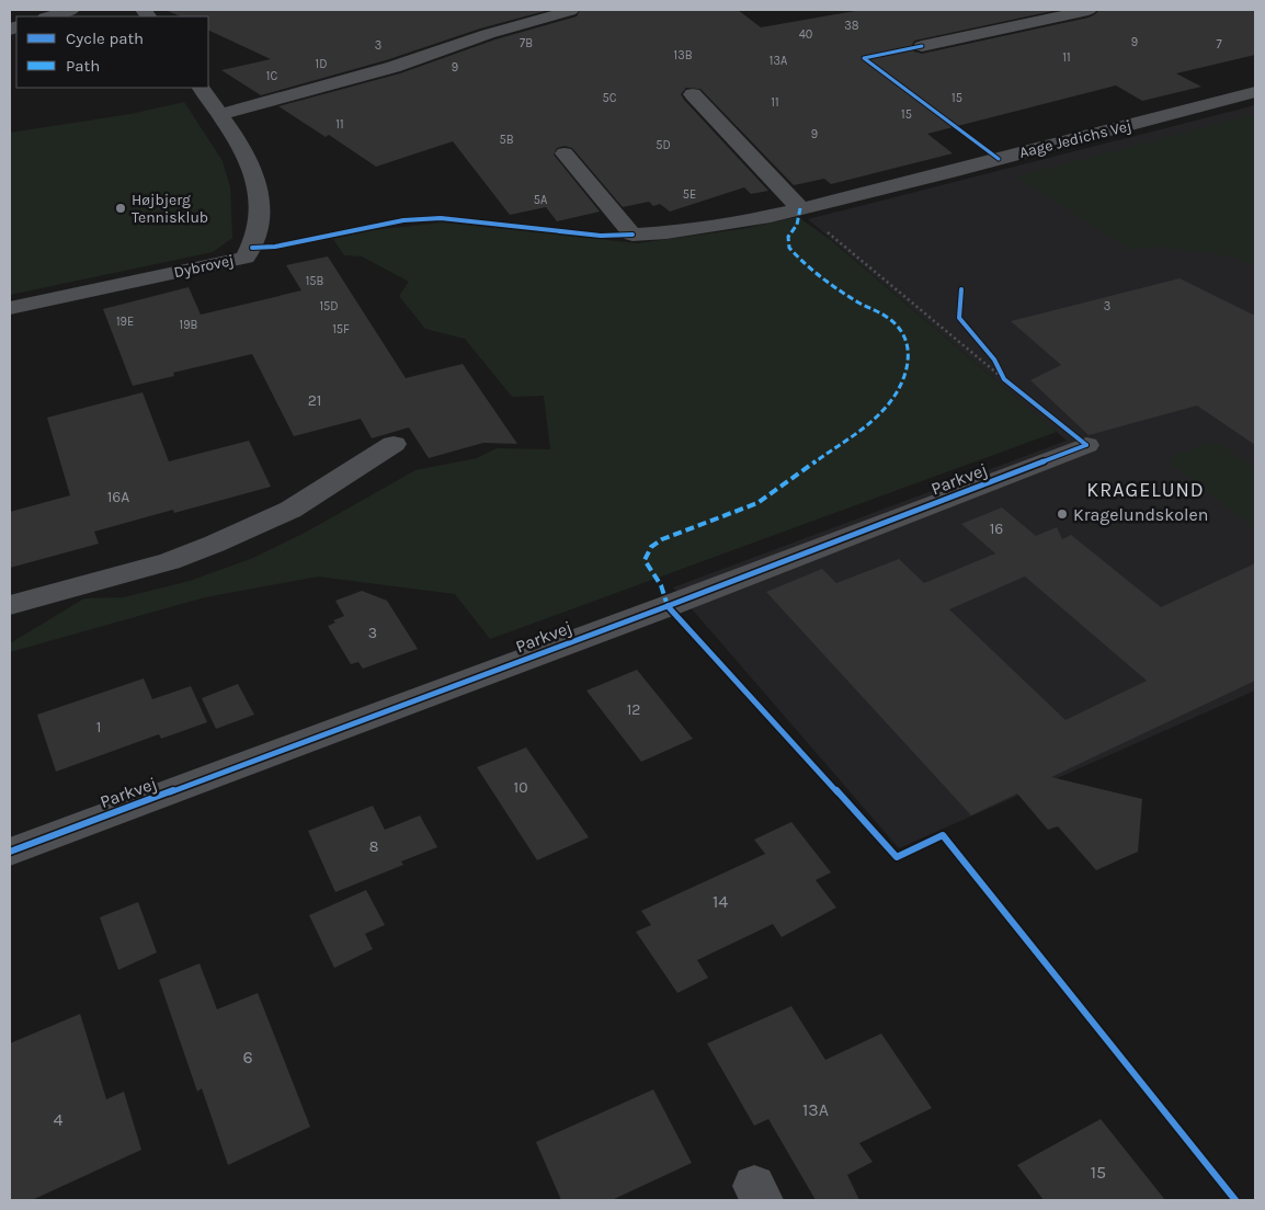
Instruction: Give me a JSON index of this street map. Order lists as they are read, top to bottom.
{
  "streets": {
    "street": ["Aage Jedichs Vej", "Dybrovej", "Parkvej"]
  },
  "districts": ["KRAGELUND"],
  "places": ["Højbjerg Tennisklub", "Kragelundskolen"],
  "house_numbers": [
    "38",
    "40",
    "9",
    "7B",
    "7",
    "3",
    "13B",
    "11",
    "13A",
    "1D",
    "9",
    "1C",
    "5C",
    "15",
    "11",
    "15",
    "11",
    "9",
    "5B",
    "5D",
    "5E",
    "5A",
    "15B",
    "15D",
    "3",
    "19E",
    "19B",
    "15F",
    "21",
    "16A",
    "16",
    "3",
    "12",
    "1",
    "10",
    "8",
    "14",
    "6",
    "13A",
    "4",
    "15"
  ],
  "legend": ["Cycle path", "Path"]
}
